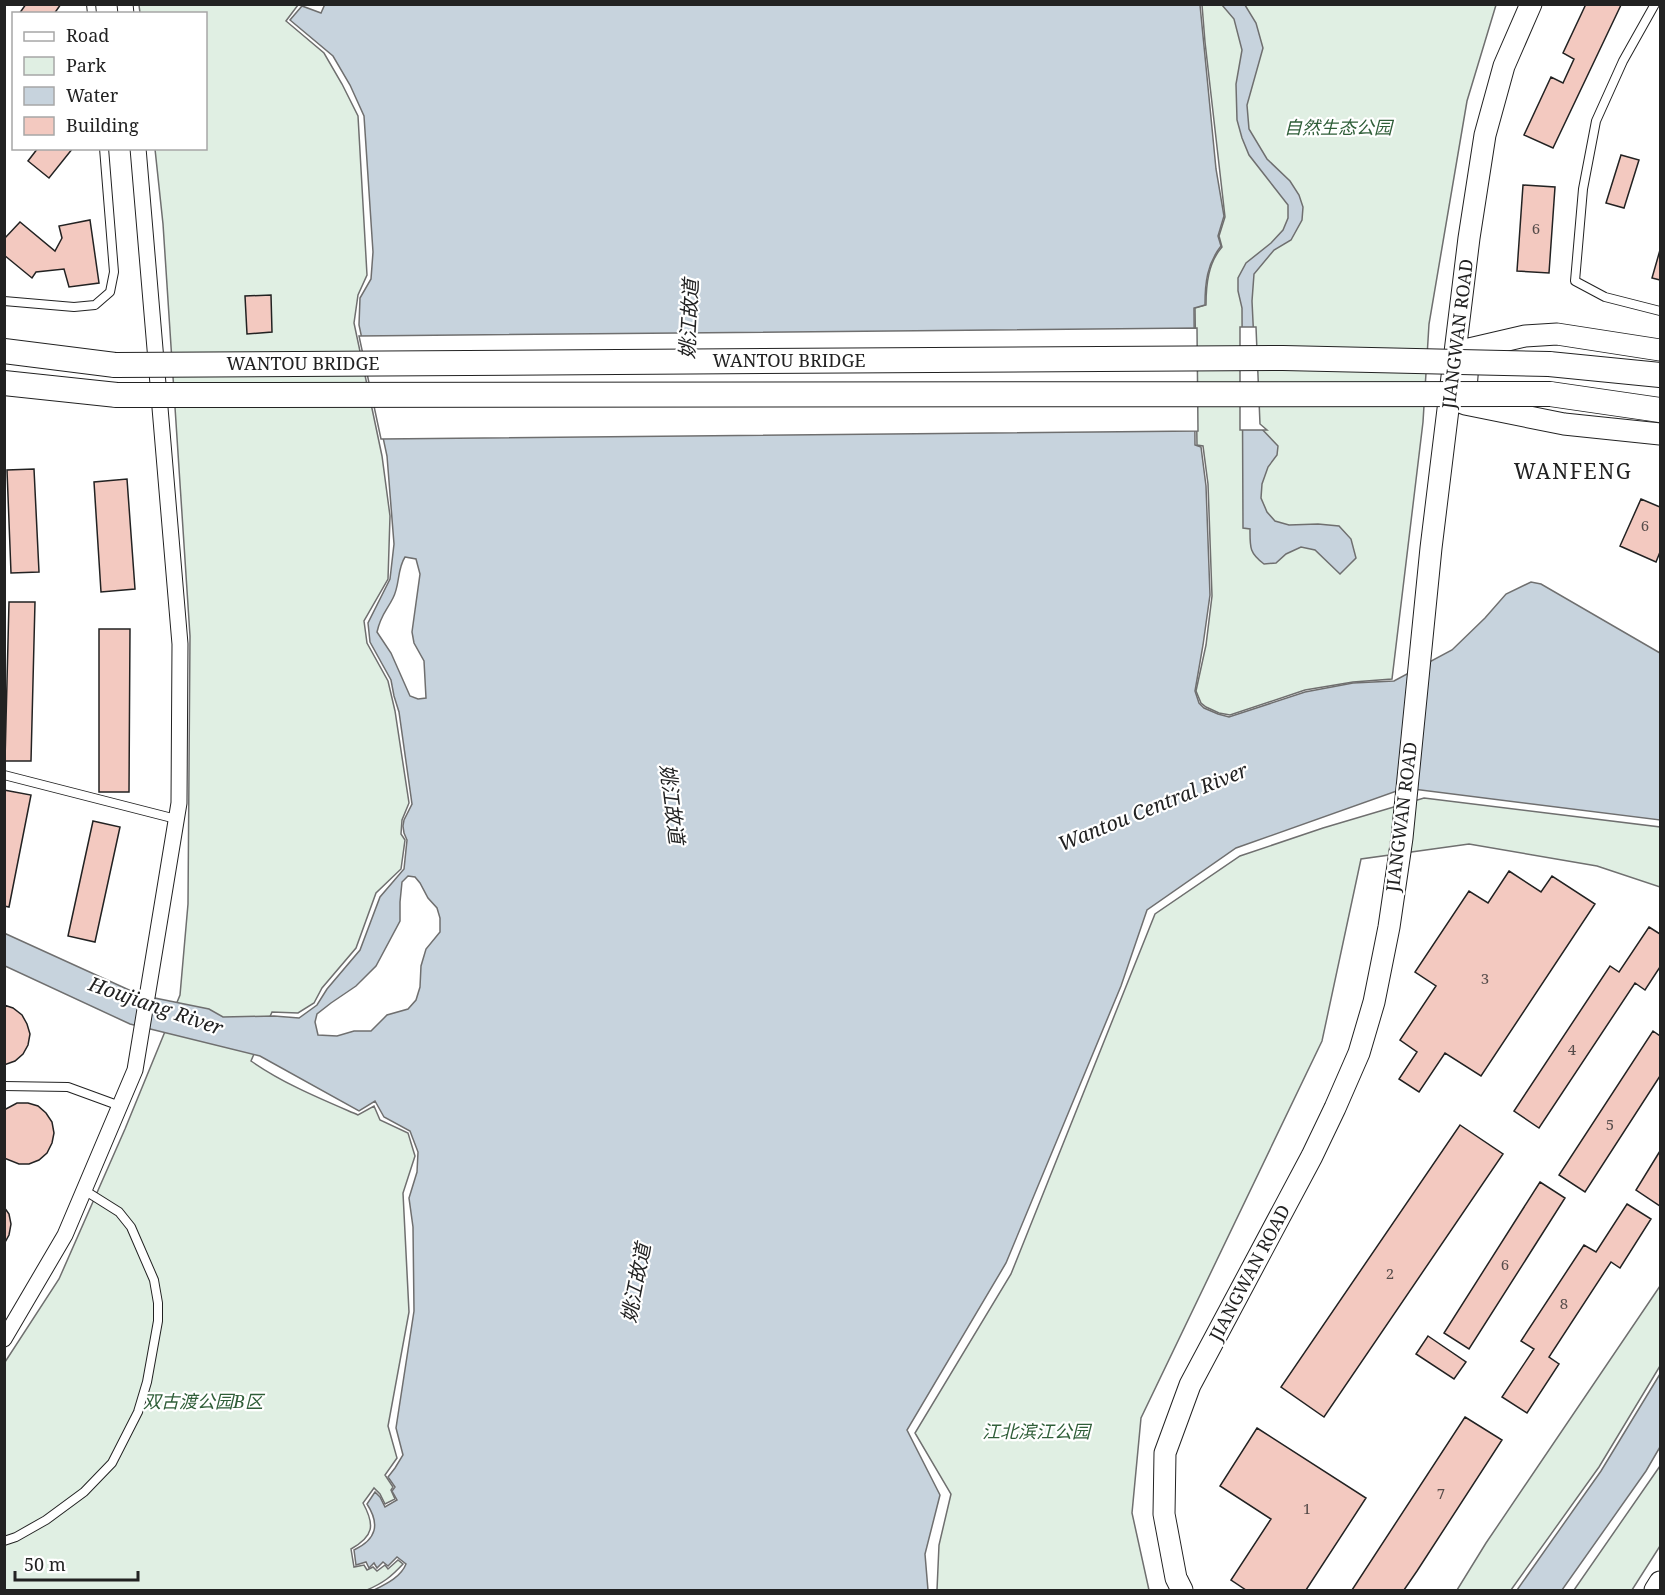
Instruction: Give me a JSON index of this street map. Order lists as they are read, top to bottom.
{
  "streets": {
    "main road": ["WANTOU BRIDGE"],
    "street": ["JIANGWAN ROAD"]
  },
  "districts": ["WANFENG"],
  "water": ["姚江故道", "Wantou Central River", "Houjiang River"],
  "parks": ["自然生态公园", "双古渡公园B区", "江北滨江公园"],
  "house_numbers": [
    "6",
    "6",
    "3",
    "4",
    "5",
    "6",
    "2",
    "8",
    "7",
    "1"
  ],
  "legend": [
    "Road",
    "Park",
    "Water",
    "Building"
  ],
  "scale_bar": "50 m"
}
